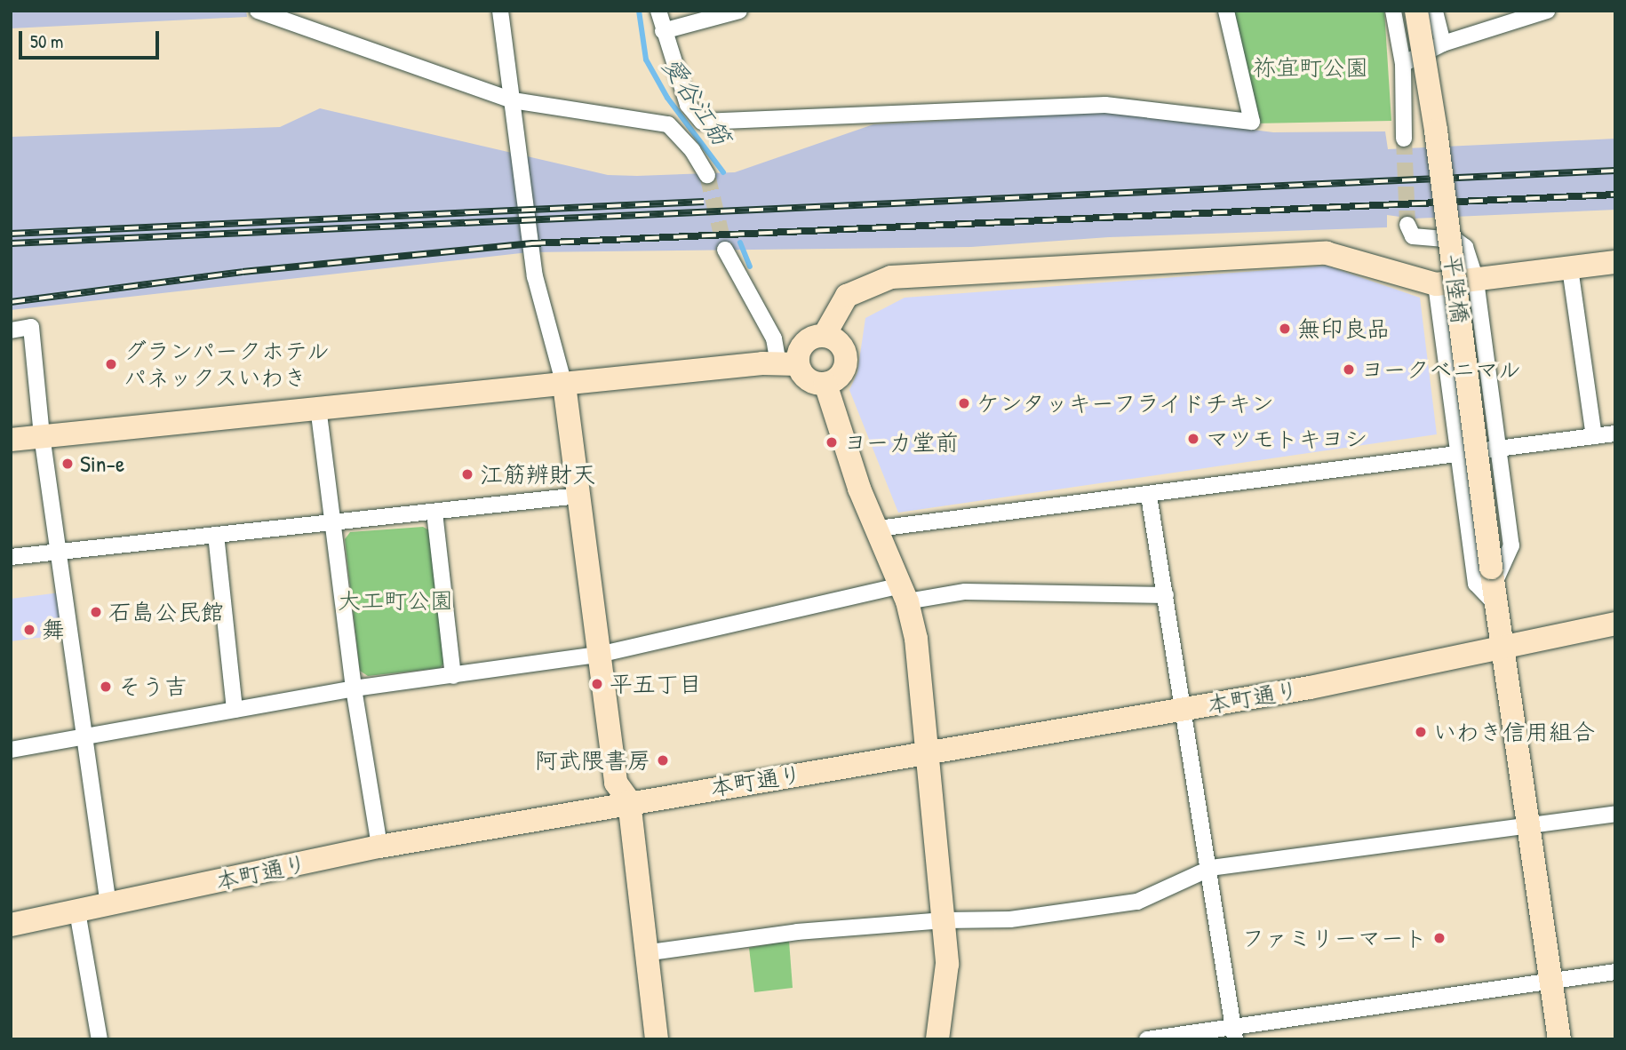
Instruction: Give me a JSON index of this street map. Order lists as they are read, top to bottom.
{
  "streets": {
    "street": ["平陸橋", "本町通り"]
  },
  "crossings": [
    ["平陸橋", "本町通り"]
  ],
  "water": ["愛谷江筋"],
  "parks": ["祢宜町公園", "大工町公園"],
  "places": [
    "無印良品",
    "グランパークホテル パネックスいわき",
    "ヨークベニマル",
    "ケンタッキーフライドチキン",
    "マツモトキヨシ",
    "ヨーカ堂前",
    "Sin-e",
    "江筋辨財天",
    "石島公民館",
    "舞",
    "平五丁目",
    "そう吉",
    "いわき信用組合",
    "阿武隈書房",
    "ファミリーマート"
  ],
  "scale_bar": "50 m"
}
